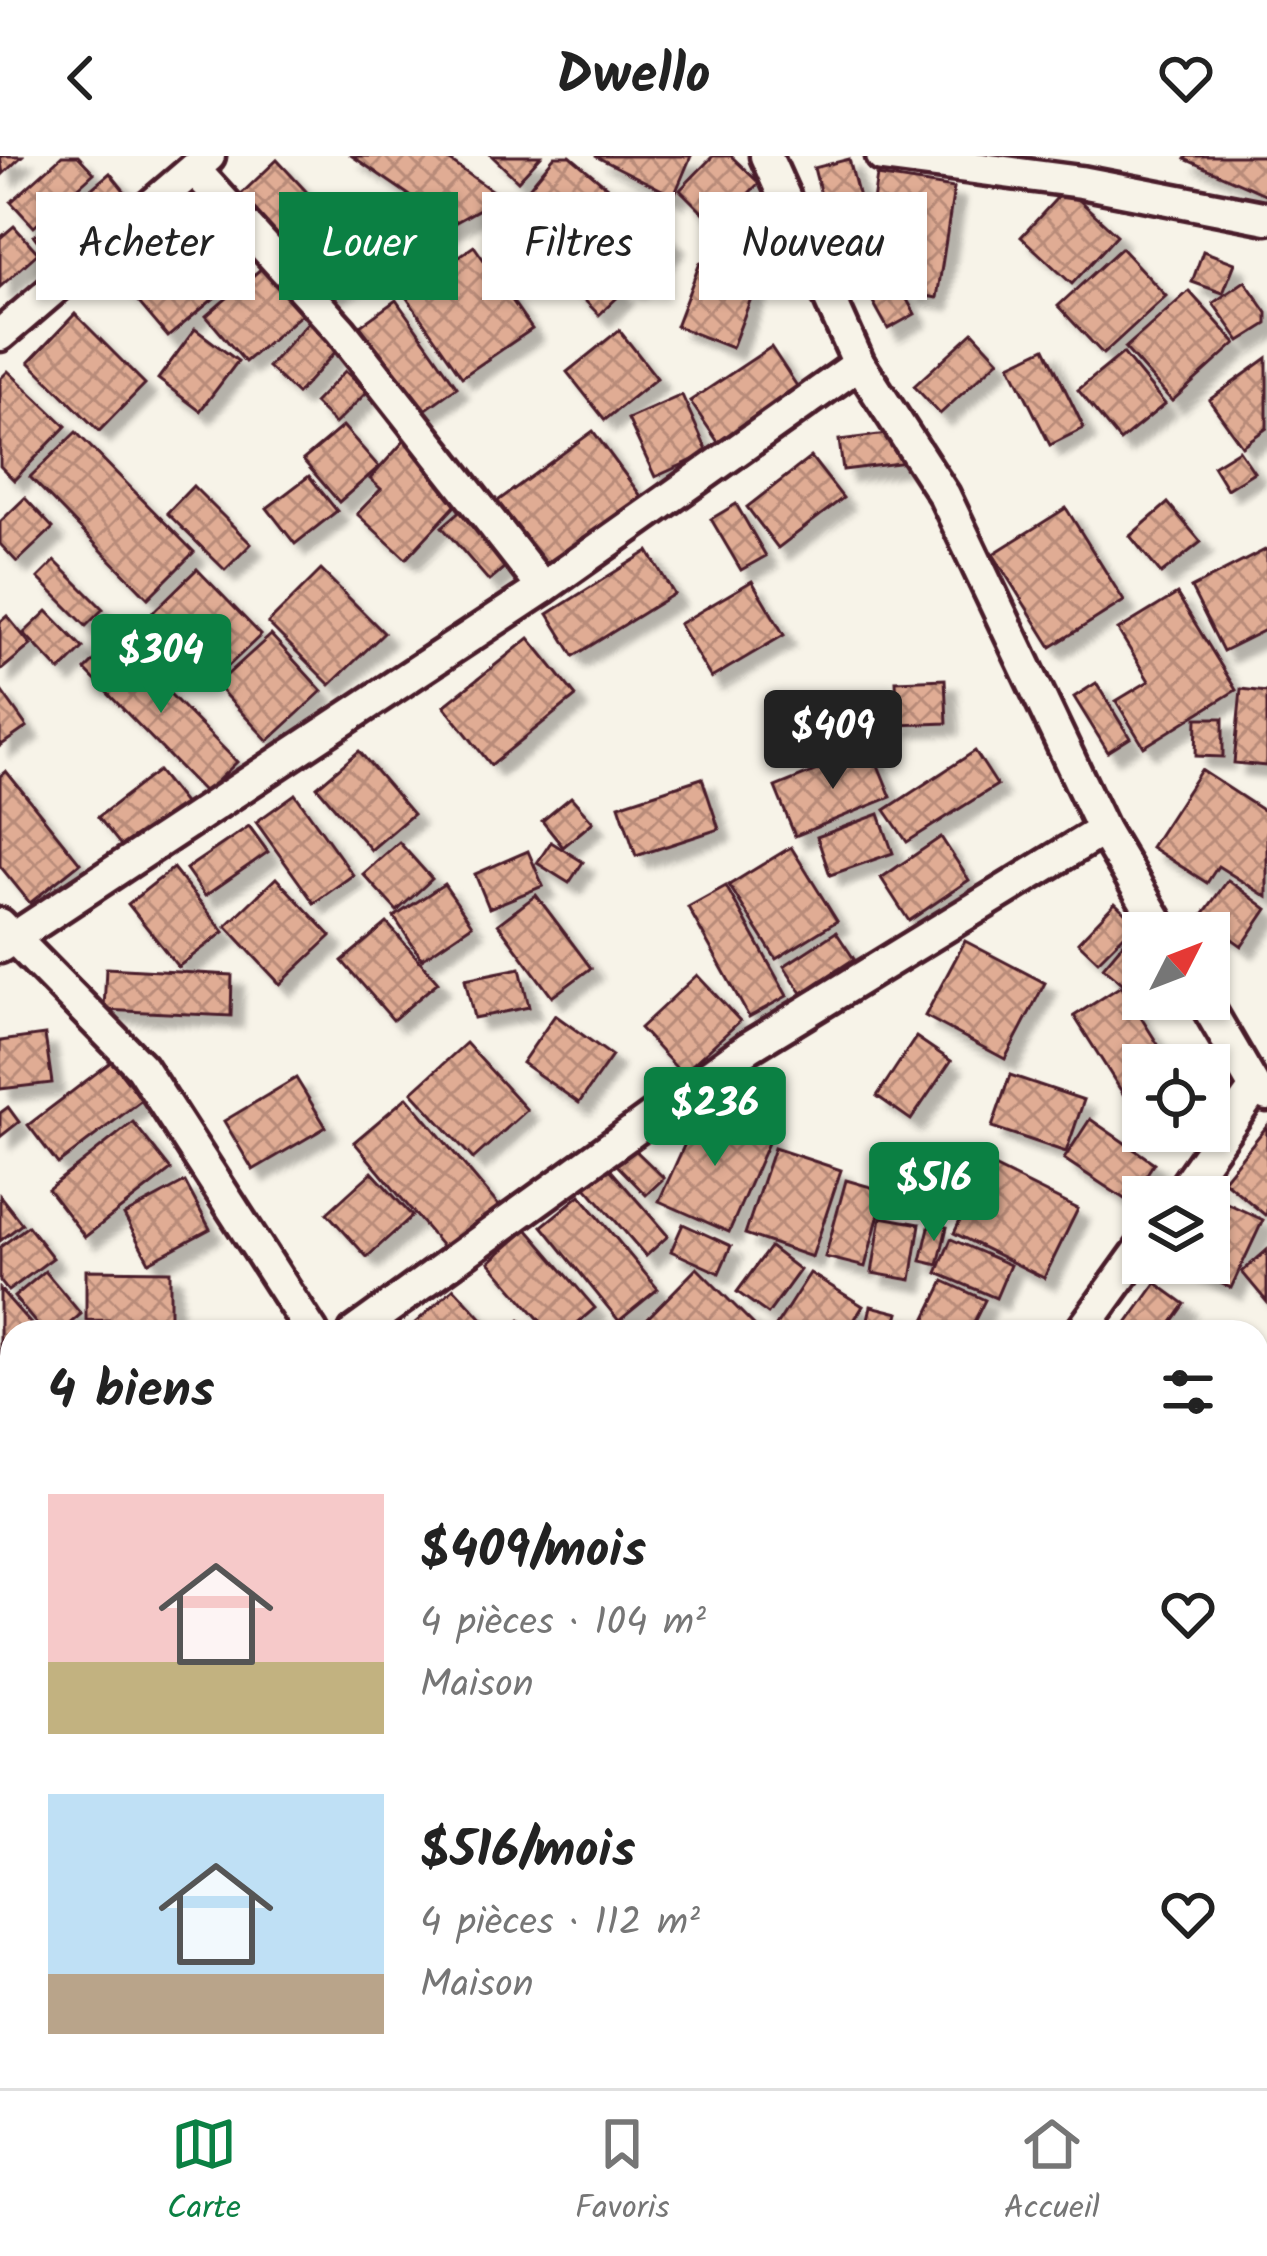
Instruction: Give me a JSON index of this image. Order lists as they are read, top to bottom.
{
  "north": "top right",
  "page": {
    "header": "Dwello",
    "chip": [
      "Acheter",
      "Louer",
      "Filtres",
      "Nouveau"
    ],
    "price": [
      "$304",
      "$409",
      "$236",
      "$516"
    ],
    "heading": "4 biens",
    "list": [
      {
        "name": "$409/mois",
        "note": "4 pièces · 104 m² · Maison"
      },
      {
        "name": "$516/mois",
        "note": "4 pièces · 112 m² · Maison"
      }
    ],
    "tabs": ["Carte", "Favoris", "Accueil"]
  }
}
